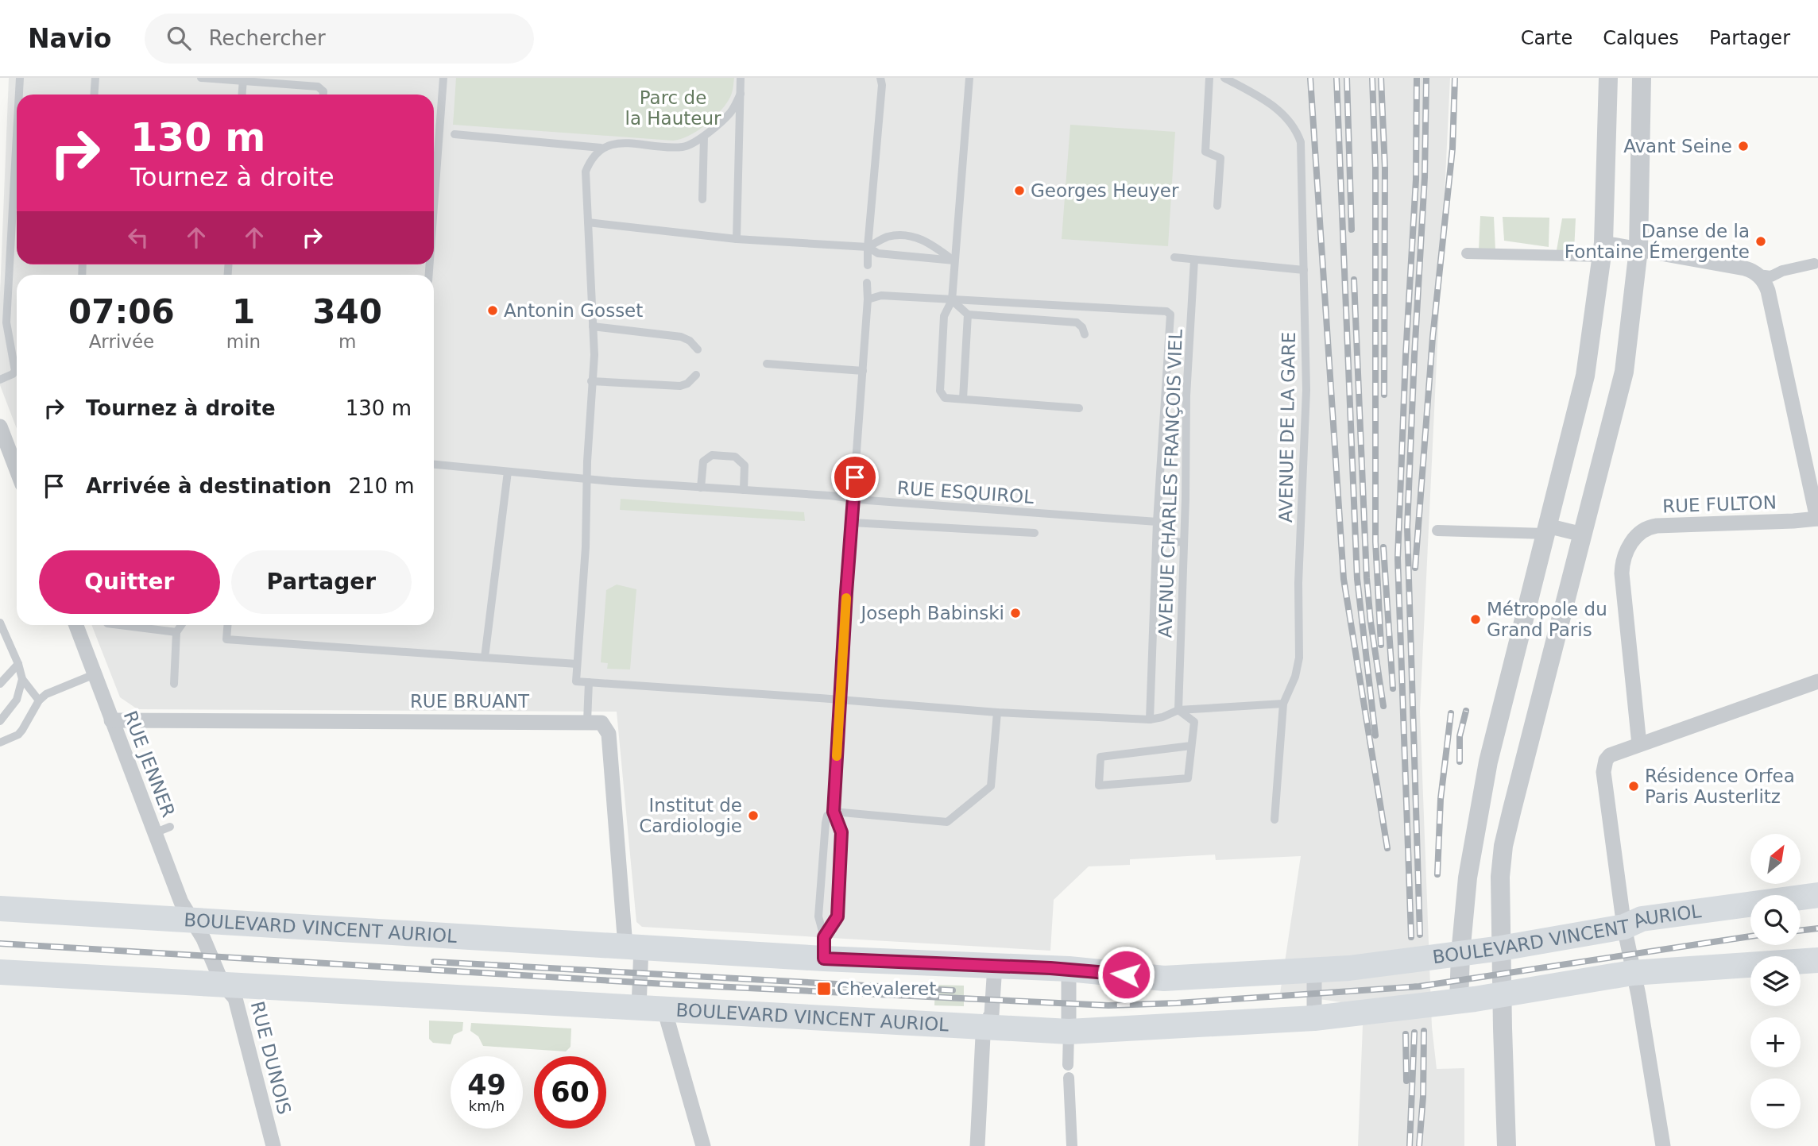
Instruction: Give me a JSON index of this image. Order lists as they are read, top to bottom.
{
  "streets": {
    "main road": ["BOULEVARD VINCENT AURIOL"],
    "street": [
      "RUE FULTON",
      "RUE BRUANT",
      "RUE JENNER",
      "RUE DUNOIS"
    ],
    "lane": ["AVENUE DE LA GARE", "AVENUE CHARLES FRANÇOIS VIEL", "RUE ESQUIROL"]
  },
  "crossings": [
    ["RUE BRUANT", "RUE JENNER"],
    ["RUE JENNER", "BOULEVARD VINCENT AURIOL"],
    ["RUE JENNER", "RUE DUNOIS"],
    ["BOULEVARD VINCENT AURIOL", "RUE DUNOIS"]
  ],
  "parks": ["Parc de la Hauteur"],
  "places": {
    "other": [
      "Avant Seine",
      "Georges Heuyer",
      "Danse de la Fontaine Émergente",
      "Antonin Gosset",
      "Joseph Babinski",
      "Métropole du Grand Paris",
      "Résidence Orfea Paris Austerlitz",
      "Institut de Cardiologie"
    ],
    "transit": ["Chevaleret"]
  },
  "north": "top right",
  "page": {
    "header": "Navio",
    "search": "Rechercher",
    "nav": ["Carte", "Calques", "Partager"],
    "turn": ["130 m", "Tournez à droite"],
    "eta": [
      "07:06",
      "Arrivée",
      "1",
      "min",
      "340",
      "m"
    ],
    "list": [
      {
        "name": "Tournez à droite",
        "value": "130 m"
      },
      {
        "name": "Arrivée à destination",
        "value": "210 m"
      }
    ],
    "buttons": ["Quitter", "Partager"],
    "map_buttons": ["+", "−"],
    "speed": "49 km/h",
    "limit": "60"
  }
}
